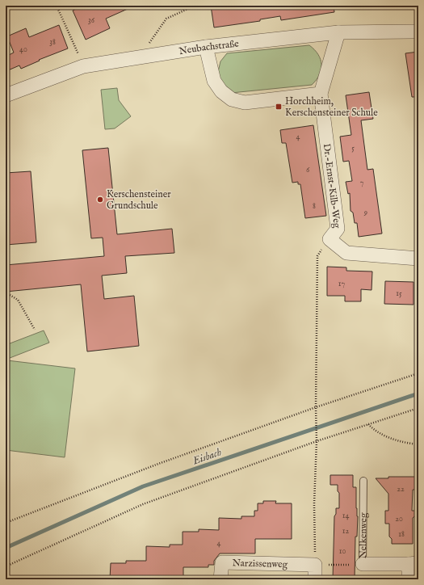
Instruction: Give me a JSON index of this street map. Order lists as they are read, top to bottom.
{
  "streets": {
    "street": [
      "Neubachstraße",
      "Dr.-Ernst-Kilb-Weg",
      "Nelkenweg",
      "Narzissenweg"
    ]
  },
  "crossings": [
    ["Neubachstraße", "Dr.-Ernst-Kilb-Weg"]
  ],
  "water": ["Eisbach"],
  "places": {
    "transit": ["Horchheim, Kerschensteiner Schule"],
    "other": ["Kerschensteiner Grundschule"]
  },
  "house_numbers": [
    "36",
    "38",
    "40",
    "4",
    "5",
    "6",
    "7",
    "8",
    "9",
    "17",
    "15",
    "22",
    "14",
    "20",
    "12",
    "18",
    "4",
    "10"
  ]
}
